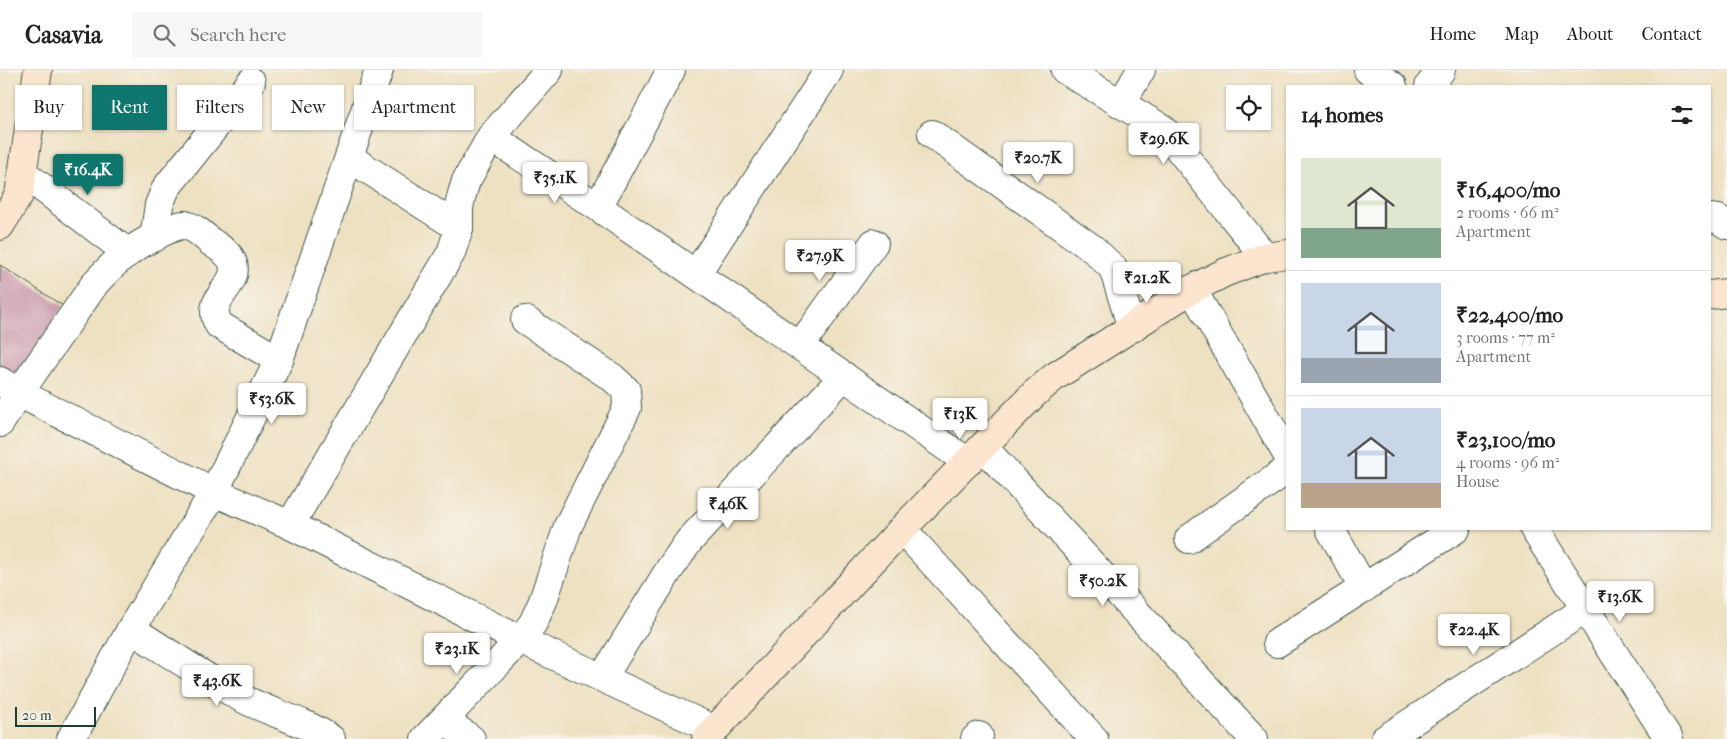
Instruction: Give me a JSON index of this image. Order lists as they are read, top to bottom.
{
  "scale_bar": "20 m",
  "page": {
    "header": "Casavia",
    "search": "Search here",
    "nav": [
      "Home",
      "Map",
      "About",
      "Contact"
    ],
    "chip": [
      "Buy",
      "Rent",
      "Filters",
      "New",
      "Apartment"
    ],
    "heading": "14 homes",
    "price": [
      "₹29.6K",
      "₹20.7K",
      "₹16.4K",
      "₹35.1K",
      "₹27.9K",
      "₹21.2K",
      "₹53.6K",
      "₹13K",
      "₹46K",
      "₹50.2K",
      "₹13.6K",
      "₹22.4K",
      "₹23.1K",
      "₹43.6K"
    ],
    "list": [
      {
        "name": "₹16,400/mo",
        "note": "2 rooms · 66 m² · Apartment"
      },
      {
        "name": "₹22,400/mo",
        "note": "3 rooms · 77 m² · Apartment"
      },
      {
        "name": "₹23,100/mo",
        "note": "4 rooms · 96 m² · House"
      }
    ],
    "scale": "20 m"
  }
}
